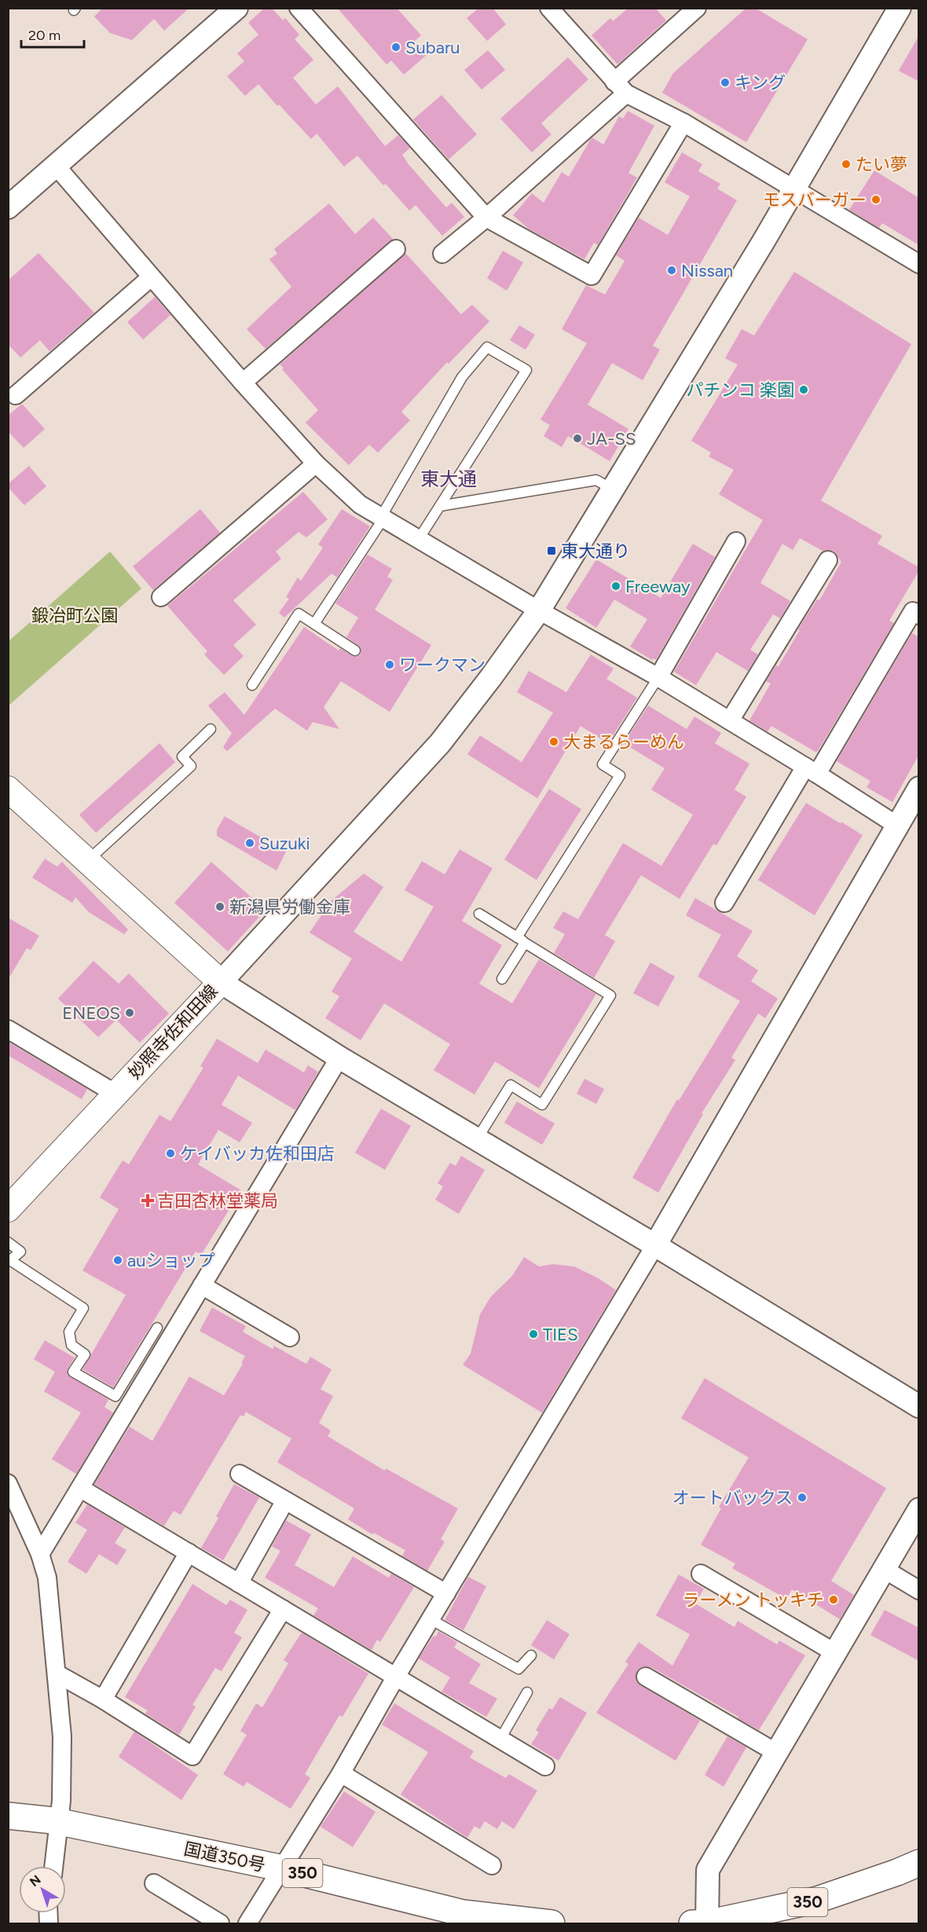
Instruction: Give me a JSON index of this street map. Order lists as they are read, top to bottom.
{
  "streets": {
    "highway": ["国道350号", "350"],
    "main road": ["妙照寺佐和田線"]
  },
  "districts": ["東大通"],
  "parks": ["鍛冶町公園"],
  "places": {
    "other": [
      "Subaru",
      "キング",
      "たい夢",
      "モスバーガー",
      "Nissan",
      "パチンコ 楽園",
      "JA-SS",
      "Freeway",
      "ワークマン",
      "大まるらーめん",
      "Suzuki",
      "新潟県労働金庫",
      "ENEOS",
      "ケイバッカ佐和田店",
      "auショップ",
      "TIES",
      "オートバックス",
      "ラーメン トッキチ"
    ],
    "transit": ["東大通り"],
    "health": ["吉田杏林堂薬局"]
  },
  "scale_bar": "20 m",
  "north": "top left"
}
